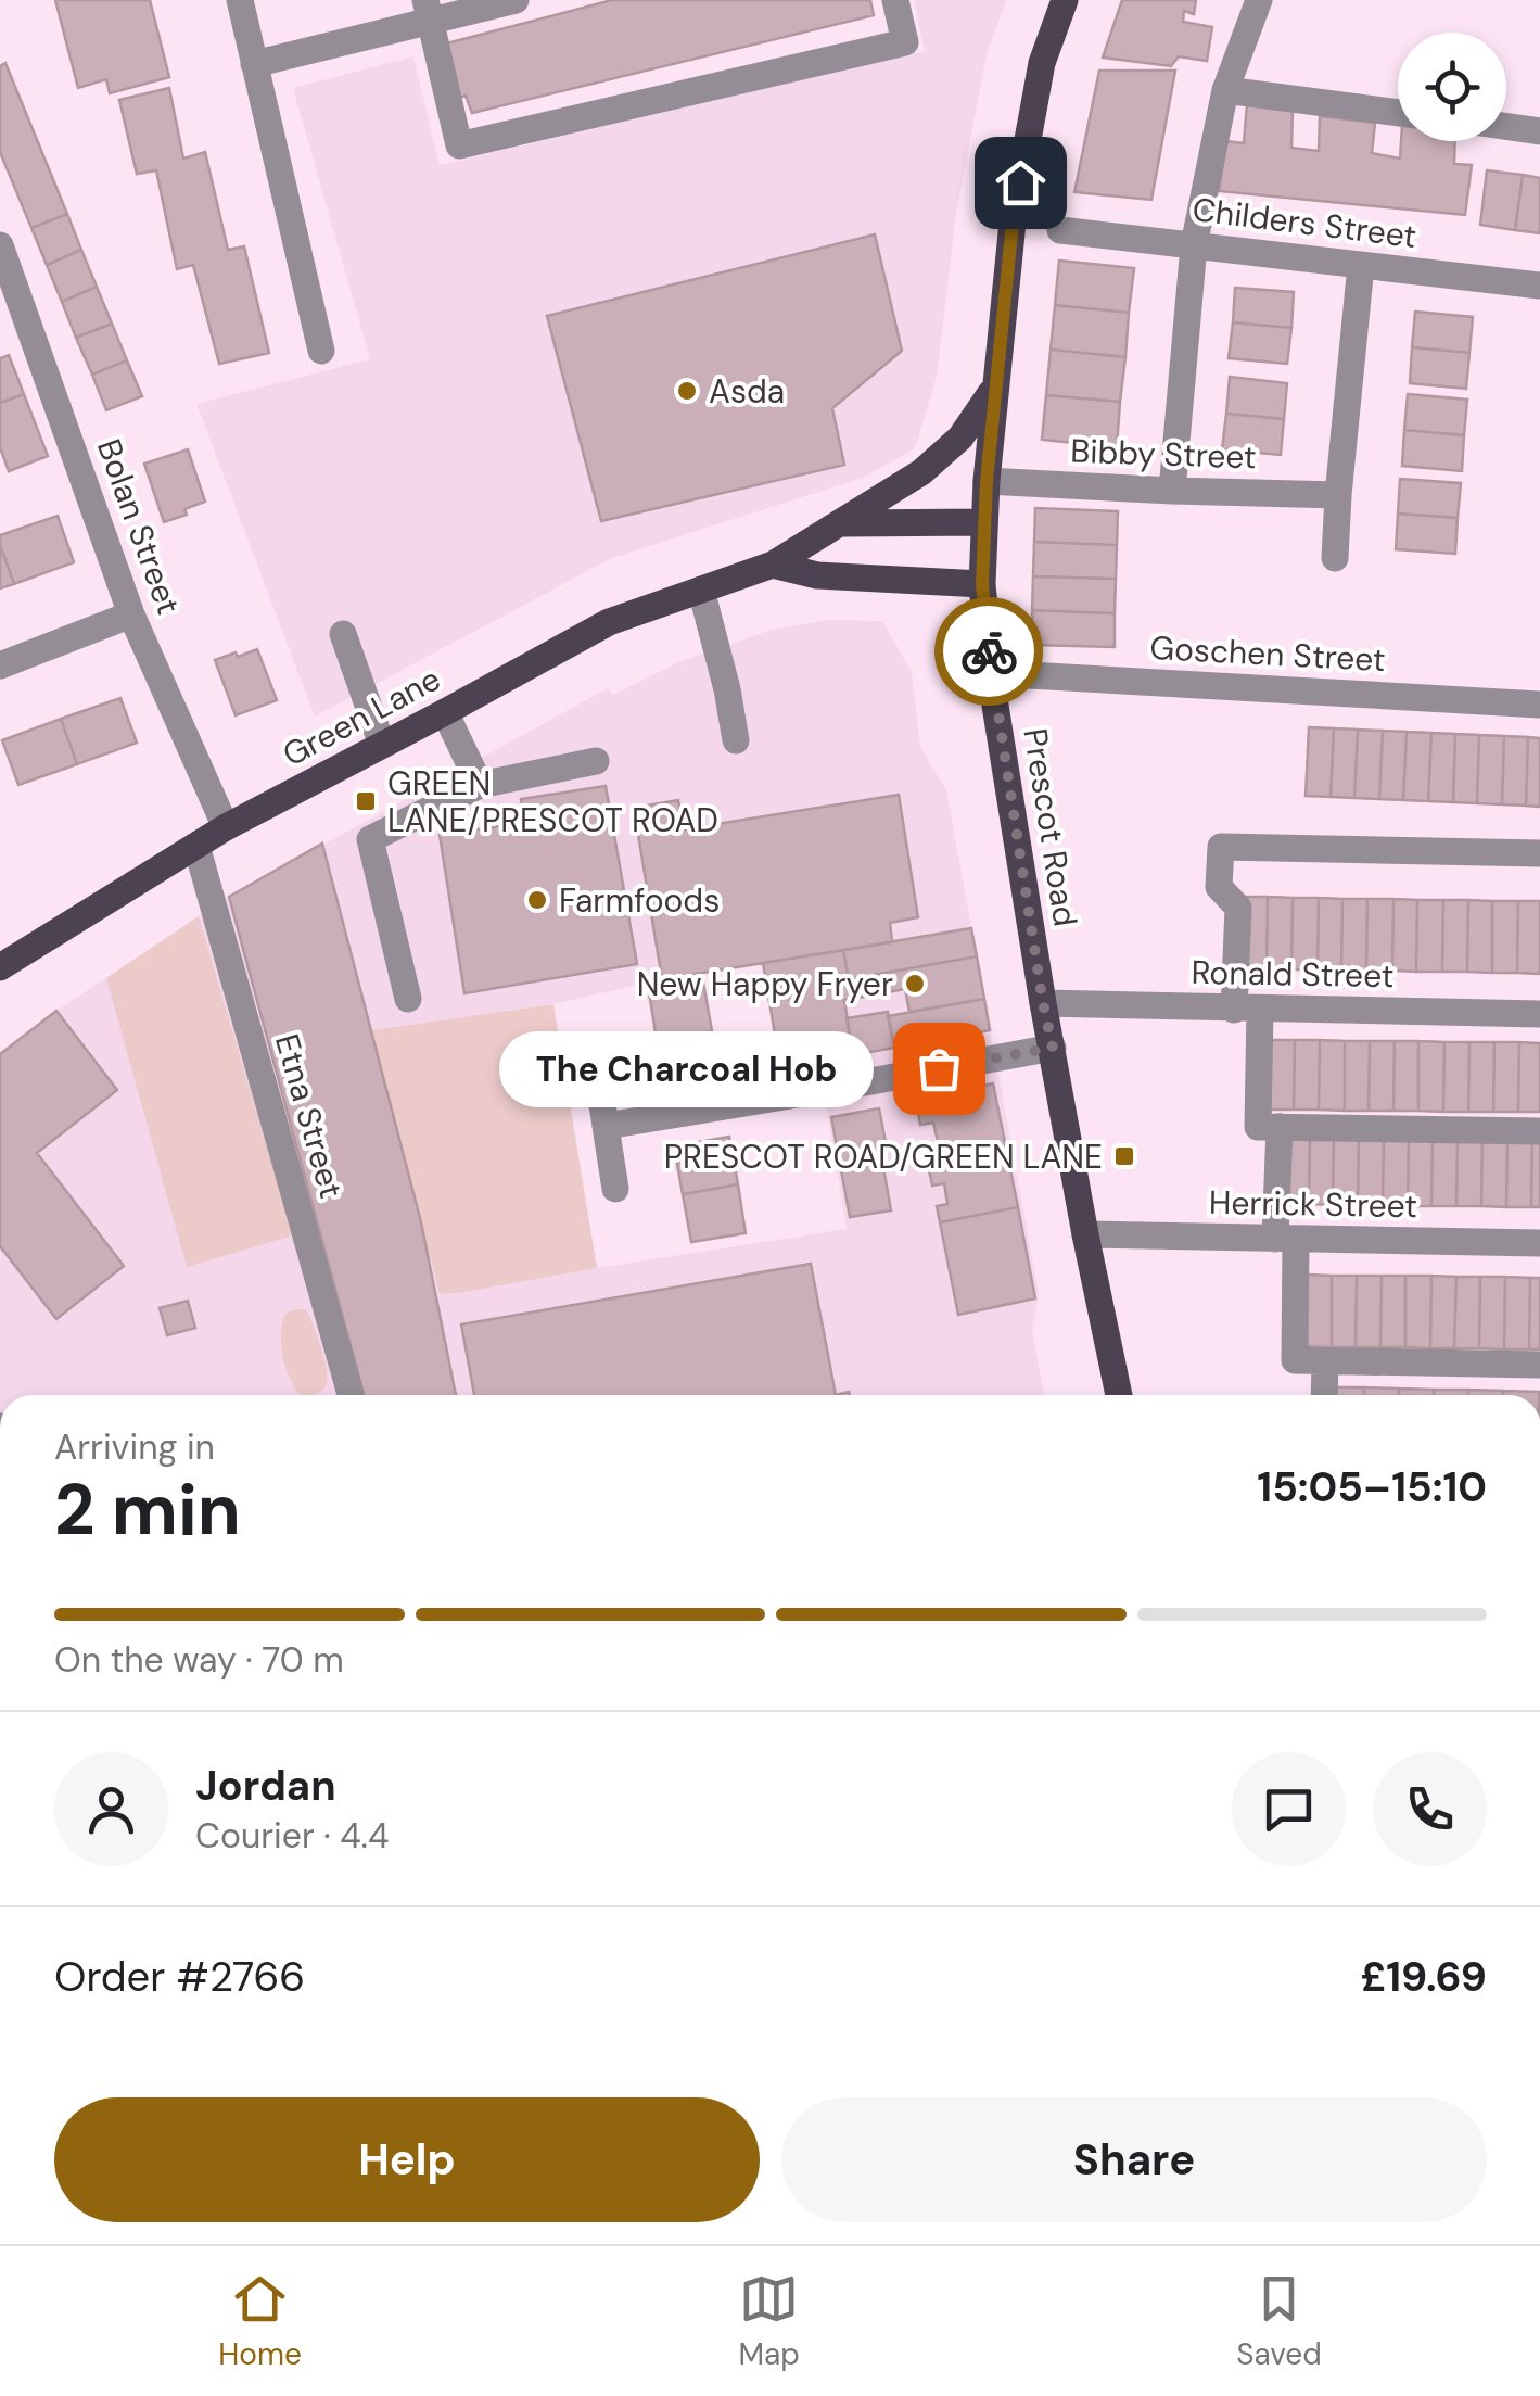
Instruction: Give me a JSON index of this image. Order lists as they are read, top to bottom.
{
  "streets": {
    "main road": ["Green Lane", "Prescot Road"],
    "street": [
      "Childers Street",
      "Bibby Street",
      "Bolan Street",
      "Goschen Street",
      "Ronald Street",
      "Etna Street",
      "Herrick Street"
    ]
  },
  "crossings": [
    ["Bibby Street", "Prescot Road"],
    ["Bolan Street", "Green Lane"],
    ["Goschen Street", "Prescot Road"],
    ["Green Lane", "Prescot Road"],
    ["Green Lane", "Etna Street"],
    ["Prescot Road", "Ronald Street"],
    ["Prescot Road", "Herrick Street"]
  ],
  "places": {
    "other": [
      "Asda",
      "Farmfoods",
      "New Happy Fryer",
      "The Charcoal Hob"
    ],
    "transit": ["GREEN LANE/PRESCOT ROAD", "PRESCOT ROAD/GREEN LANE"]
  },
  "page": {
    "bubble": "The Charcoal Hob",
    "heading": ["2 min", "Arriving in", "15:05–15:10"],
    "panel": [
      "Jordan",
      "Courier · 4.4",
      "Order #2766",
      "£19.69"
    ],
    "bar": "On the way · 70 m",
    "buttons": ["Help", "Share"],
    "tabs": ["Home", "Map", "Saved"]
  }
}
